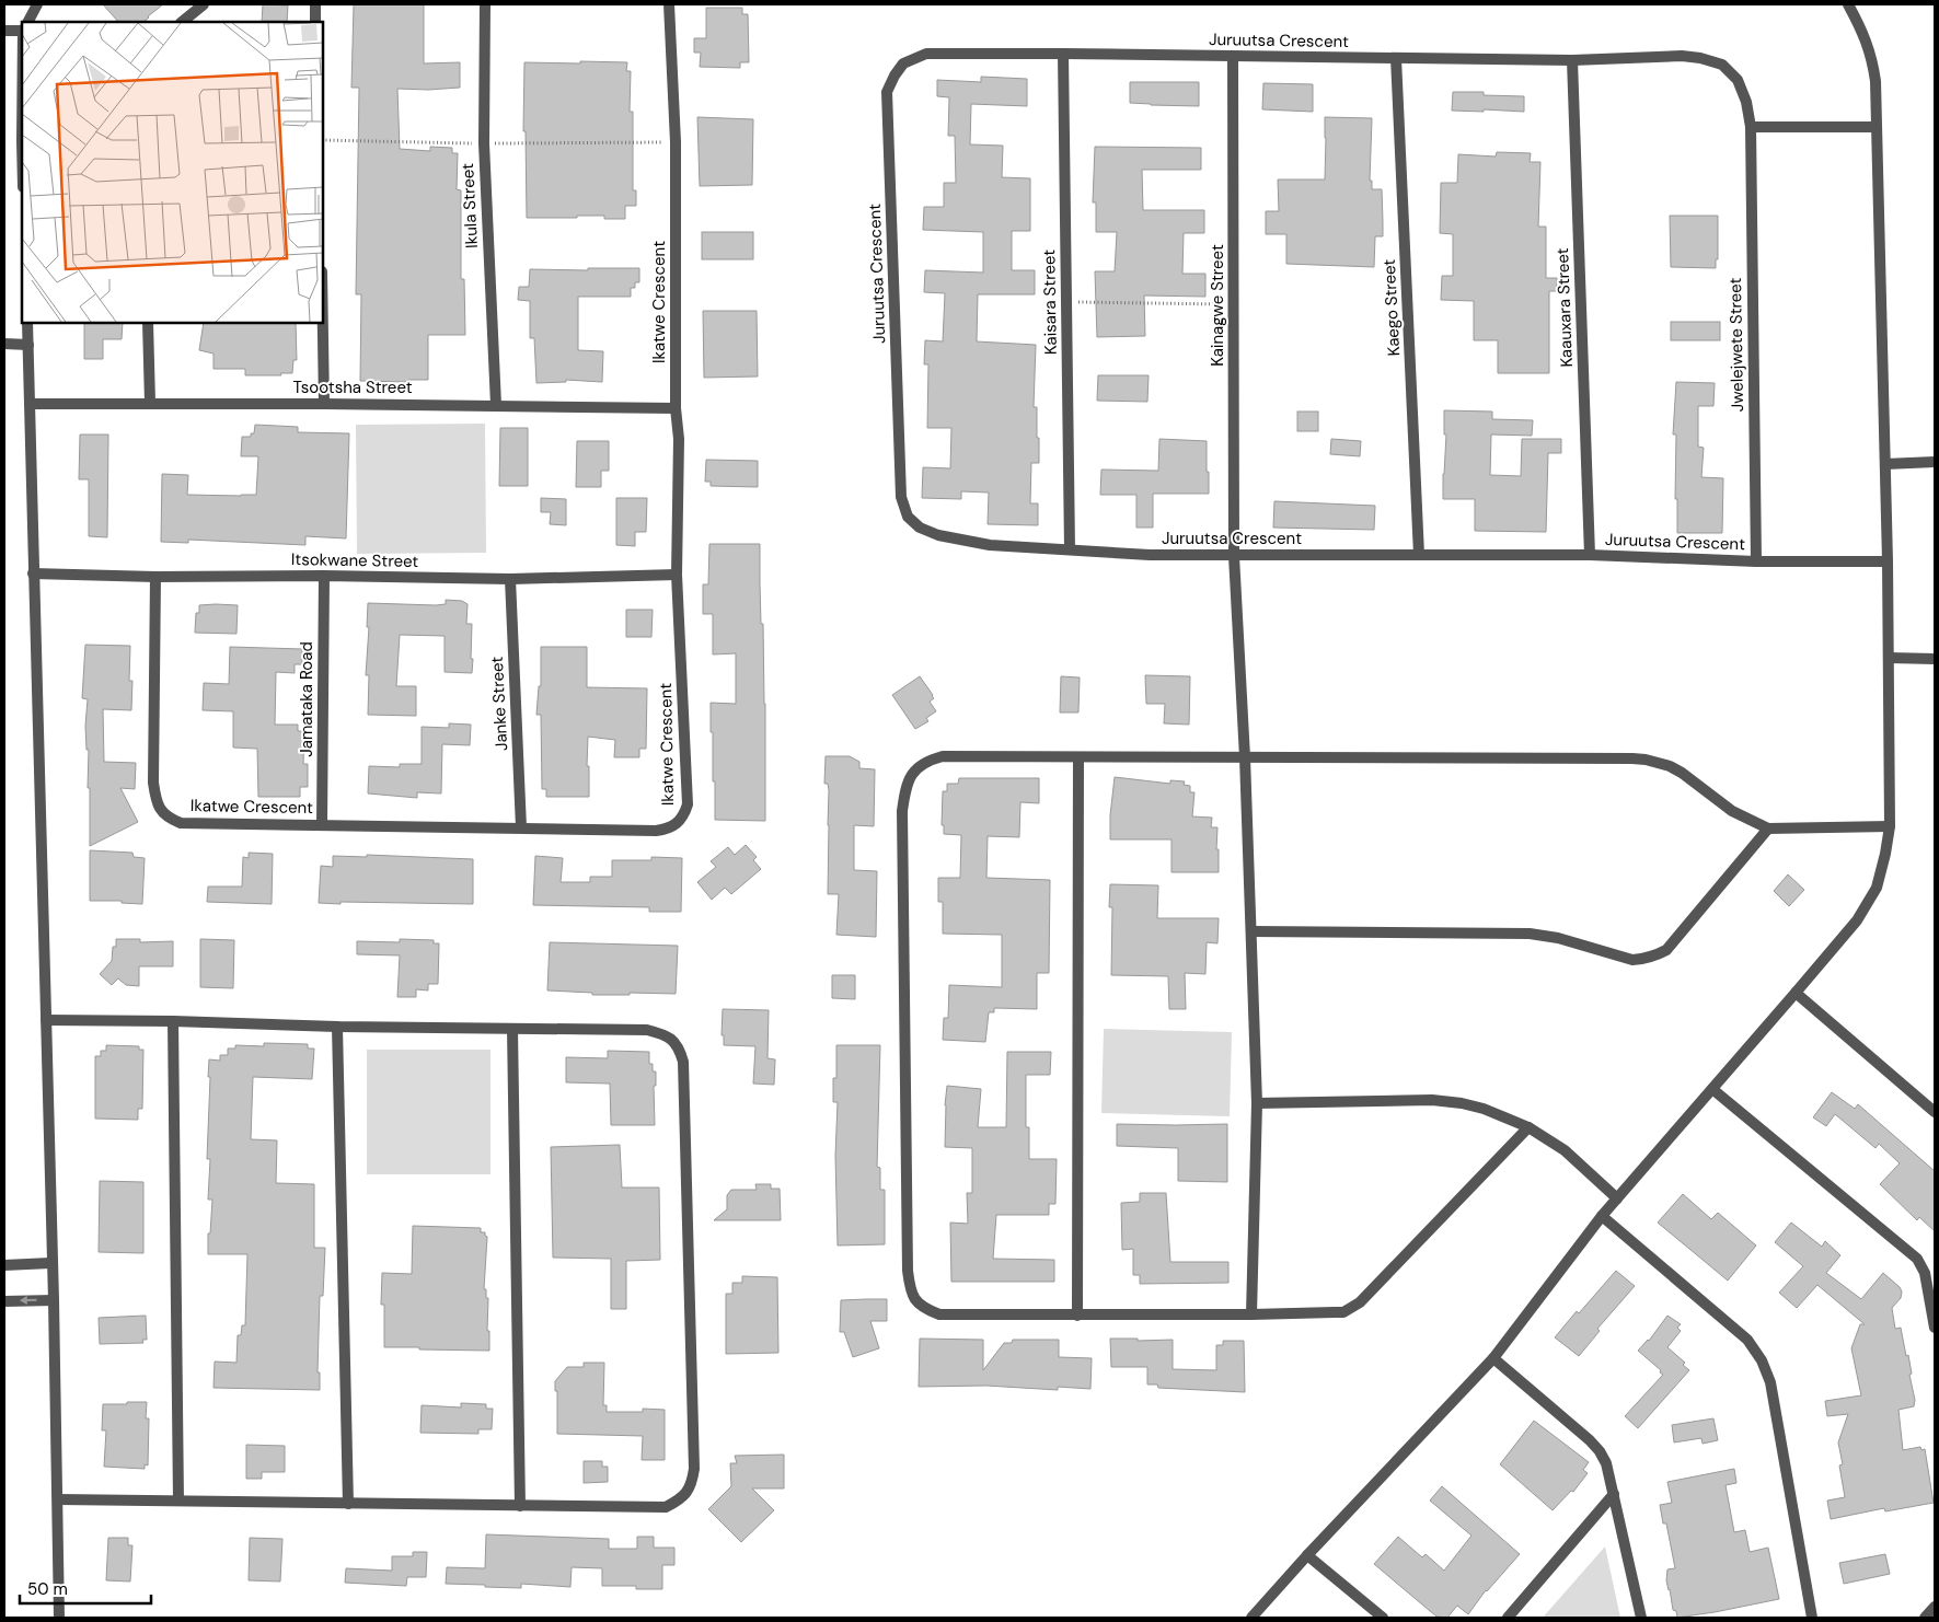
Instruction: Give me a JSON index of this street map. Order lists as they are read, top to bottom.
{
  "streets": {
    "street": [
      "Juruutsa Crescent",
      "Ikula Street",
      "Ikatwe Crescent",
      "Kaisara Street",
      "Kainagwe Street",
      "Kaego Street",
      "Kaauxara Street",
      "Jwelejwete Street",
      "Tsootsha Street",
      "Itsokwane Street",
      "Jamataka Road",
      "Janke Street"
    ]
  },
  "crossings": [
    ["Juruutsa Crescent", "Kaisara Street"],
    ["Juruutsa Crescent", "Kainagwe Street"],
    ["Juruutsa Crescent", "Kaego Street"],
    ["Juruutsa Crescent", "Kaauxara Street"],
    ["Juruutsa Crescent", "Jwelejwete Street"],
    ["Ikula Street", "Tsootsha Street"],
    ["Ikatwe Crescent", "Tsootsha Street"],
    ["Ikatwe Crescent", "Itsokwane Street"],
    ["Ikatwe Crescent", "Jamataka Road"],
    ["Ikatwe Crescent", "Janke Street"],
    ["Itsokwane Street", "Jamataka Road"],
    ["Itsokwane Street", "Janke Street"]
  ],
  "scale_bar": "50 m"
}
